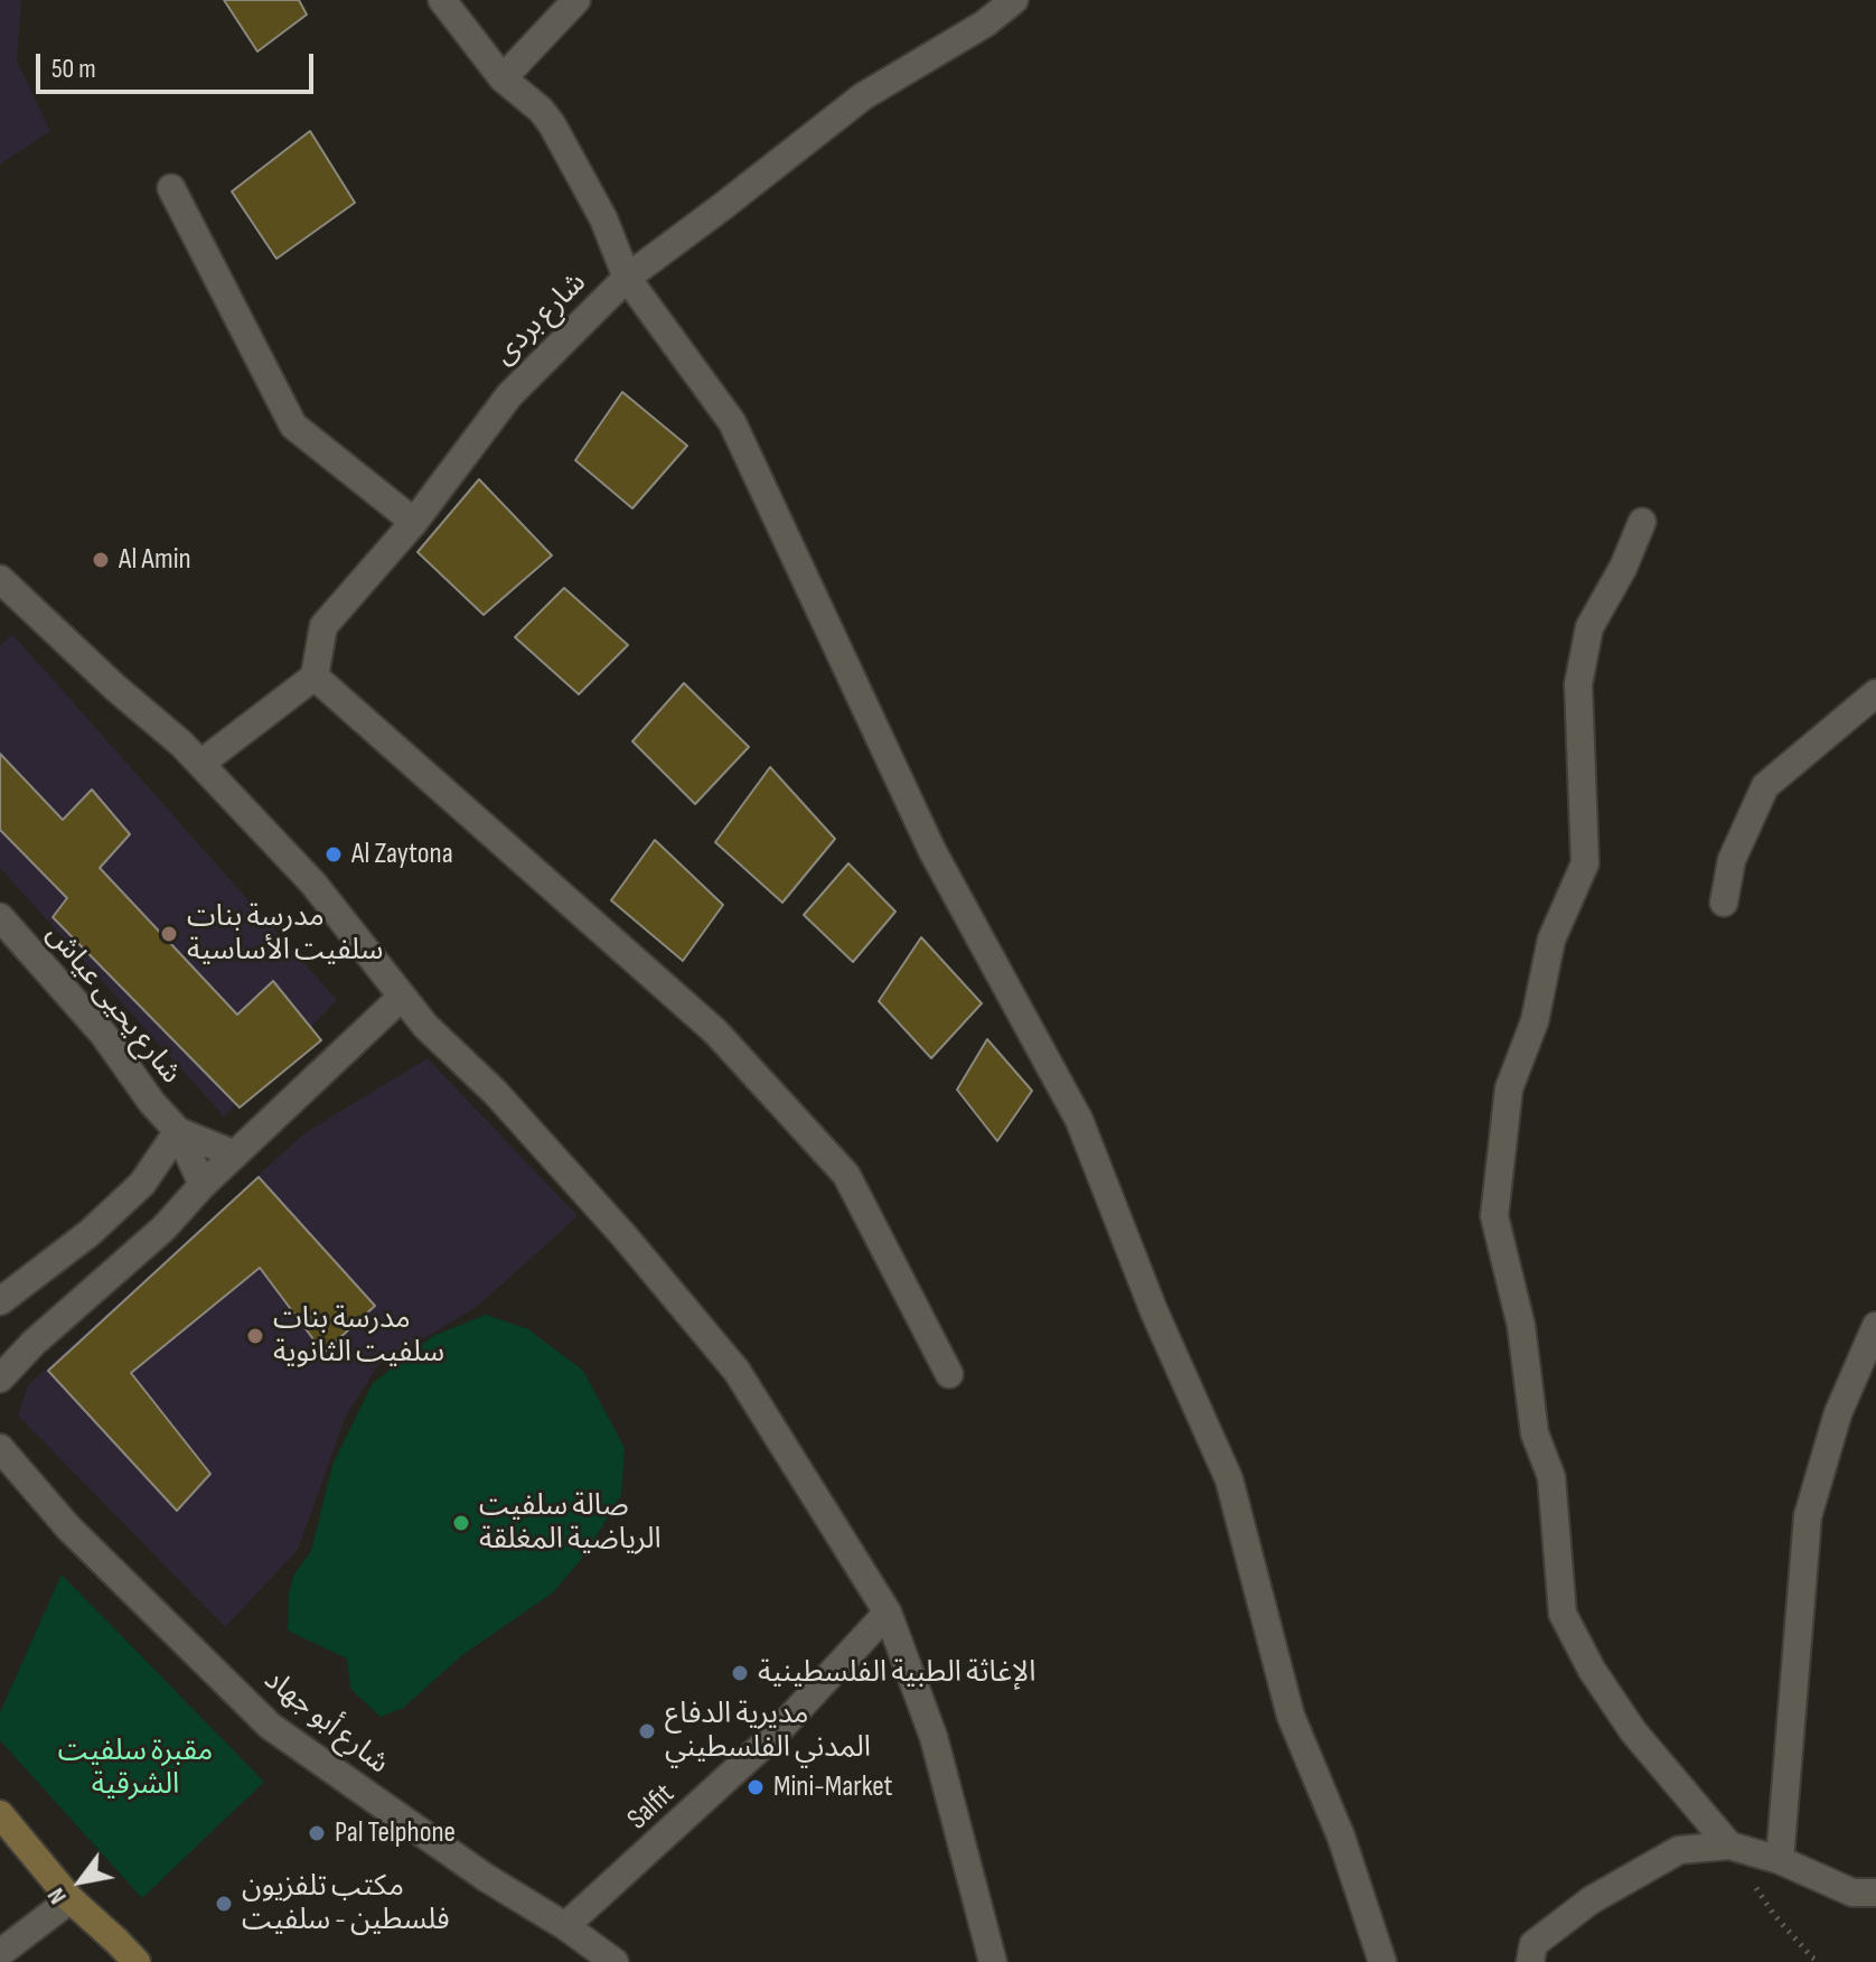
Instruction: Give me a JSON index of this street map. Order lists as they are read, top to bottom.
{
  "streets": {
    "street": [
      "شارع بردى",
      "شارع يحيى عياش",
      "شارع أبو جهاد",
      "Salfit"
    ]
  },
  "crossings": [
    ["شارع أبو جهاد", "Salfit"]
  ],
  "parks": ["مقبرة سلفيت الشرقية"],
  "places": [
    "Al Amin",
    "Al Zaytona",
    "مدرسة بنات سلفيت الأساسية",
    "مدرسة بنات سلفيت الثانوية",
    "صالة سلفيت الرياضية المغلقة",
    "الإغاثة الطبية الفلسطينية",
    "مديرية الدفاع المدني الفلسطيني",
    "Mini-Market",
    "Pal Telphone",
    "مكتب تلفزيون فلسطين - سلفيت"
  ],
  "scale_bar": "50 m",
  "north": "bottom left"
}
